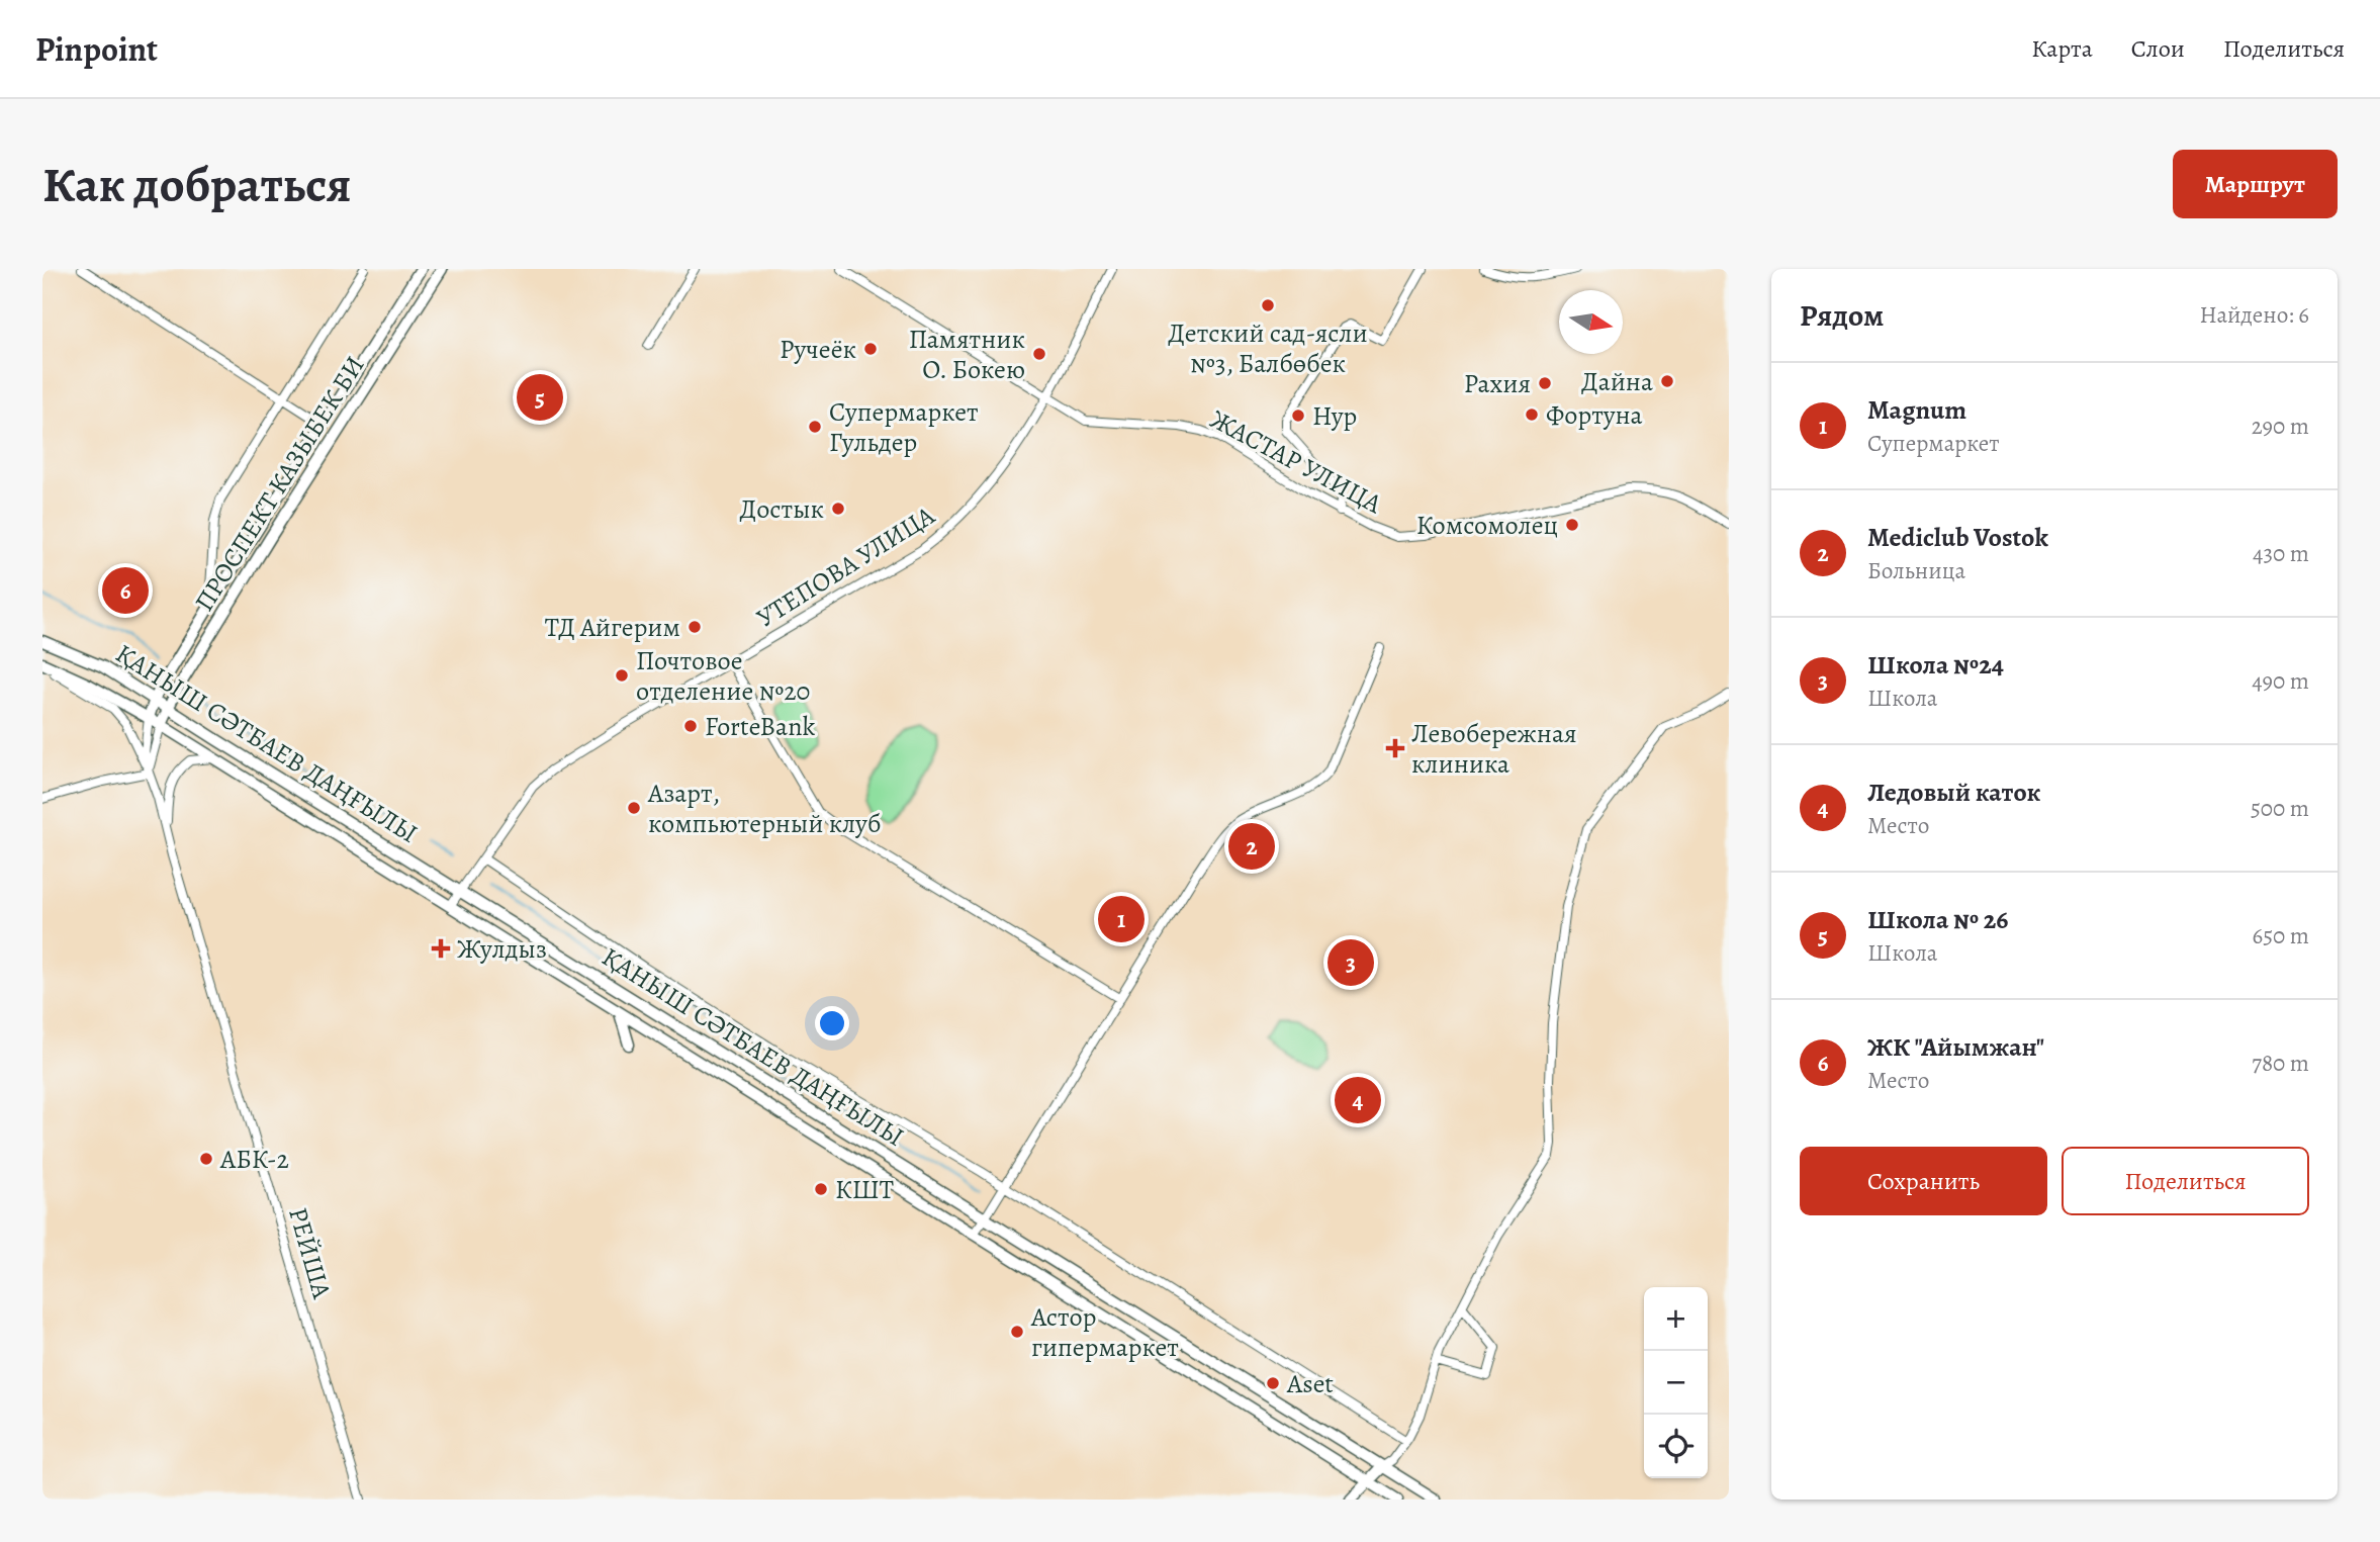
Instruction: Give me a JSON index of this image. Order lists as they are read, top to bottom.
{
  "streets": {
    "main road": ["ПРОСПЕКТ КАЗЫБЕК БИ", "ҚАНЫШ СӘТБАЕВ ДАҢҒЫЛЫ"],
    "street": ["ЖАСТАР УЛИЦА", "УТЕПОВА УЛИЦА", "РЕЙША"]
  },
  "crossings": [
    ["ЖАСТАР УЛИЦА", "УТЕПОВА УЛИЦА"],
    ["ПРОСПЕКТ КАЗЫБЕК БИ", "ҚАНЫШ СӘТБАЕВ ДАҢҒЫЛЫ"],
    ["УТЕПОВА УЛИЦА", "ҚАНЫШ СӘТБАЕВ ДАҢҒЫЛЫ"]
  ],
  "places": {
    "other": [
      "Детский сад-ясли №3, Балбөбек",
      "Ручеёк",
      "Памятник О. Бокею",
      "Дайна",
      "Рахия",
      "Фортуна",
      "Нур",
      "Супермаркет Гульдер",
      "Достык",
      "Комсомолец",
      "ТД Айгерим",
      "Почтовое отделение №20",
      "ForteBank",
      "Азарт, компьютерный клуб",
      "АБК-2",
      "КШТ",
      "Астор гипермаркет",
      "Aset"
    ],
    "health": ["Левобережная клиника", "Жулдыз"]
  },
  "north": "right",
  "page": {
    "header": "Pinpoint",
    "nav": ["Карта", "Слои", "Поделиться"],
    "buttons": [
      "Маршрут",
      ["Сохранить", "Поделиться"]
    ],
    "title": "Как добраться",
    "heading": ["Рядом", "Найдено: 6"],
    "list": [
      {
        "mark": "1",
        "name": "Magnum",
        "note": "Супермаркет",
        "value": "290 m"
      },
      {
        "mark": "2",
        "name": "Mediclub Vostok",
        "note": "Больница",
        "value": "430 m"
      },
      {
        "mark": "3",
        "name": "Школа №24",
        "note": "Школа",
        "value": "490 m"
      },
      {
        "mark": "4",
        "name": "Ледовый каток",
        "note": "Место",
        "value": "500 m"
      },
      {
        "mark": "5",
        "name": "Школа № 26",
        "note": "Школа",
        "value": "650 m"
      },
      {
        "mark": "6",
        "name": "ЖК \"Айымжан\"",
        "note": "Место",
        "value": "780 m"
      }
    ],
    "pins": [
      "5",
      "6",
      "2",
      "1",
      "3",
      "4"
    ],
    "map_buttons": ["+", "−"]
  }
}
